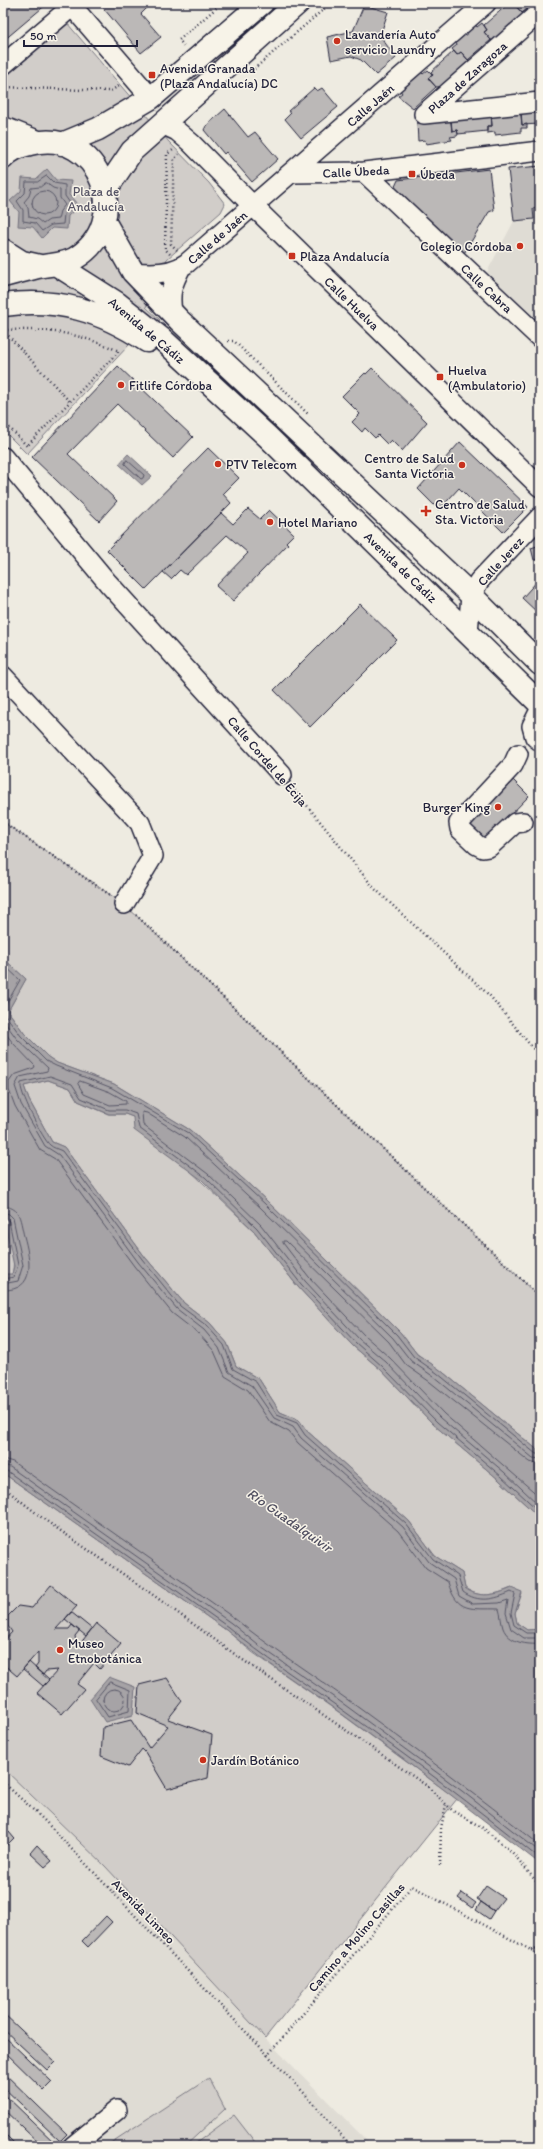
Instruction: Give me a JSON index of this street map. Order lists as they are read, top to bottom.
{
  "streets": {
    "main road": ["Avenida de Cádiz"],
    "street": [
      "Plaza de Zaragoza",
      "Calle Jaén",
      "Calle Úbeda",
      "Calle de Jaén",
      "Calle Cabra",
      "Calle Huelva",
      "Calle Jerez",
      "Calle Cordel de Écija"
    ],
    "path": ["Avenida Linneo", "Camino a Molino Casillas"]
  },
  "crossings": [
    ["Calle Jaén", "Calle Úbeda"],
    ["Calle Jaén", "Calle de Jaén"],
    ["Calle Jaén", "Calle Huelva"],
    ["Calle Úbeda", "Calle Cabra"],
    ["Calle de Jaén", "Calle Huelva"],
    ["Calle de Jaén", "Avenida de Cádiz"],
    ["Avenida de Cádiz", "Calle Jerez"],
    ["Avenida Linneo", "Camino a Molino Casillas"]
  ],
  "water": ["Río Guadalquivir"],
  "parks": ["Plaza de Andalucía"],
  "places": {
    "other": [
      "Lavandería Auto servicio Laundry",
      "Colegio Córdoba",
      "Fitlife Córdoba",
      "PTV Telecom",
      "Centro de Salud Santa Victoria",
      "Hotel Mariano",
      "Burger King",
      "Museo Etnobotánica",
      "Jardín Botánico"
    ],
    "transit": [
      "Avenida Granada (Plaza Andalucía) DC",
      "Úbeda",
      "Plaza Andalucía",
      "Huelva (Ambulatorio)"
    ],
    "health": ["Centro de Salud Sta. Victoria"]
  },
  "scale_bar": "50 m"
}
